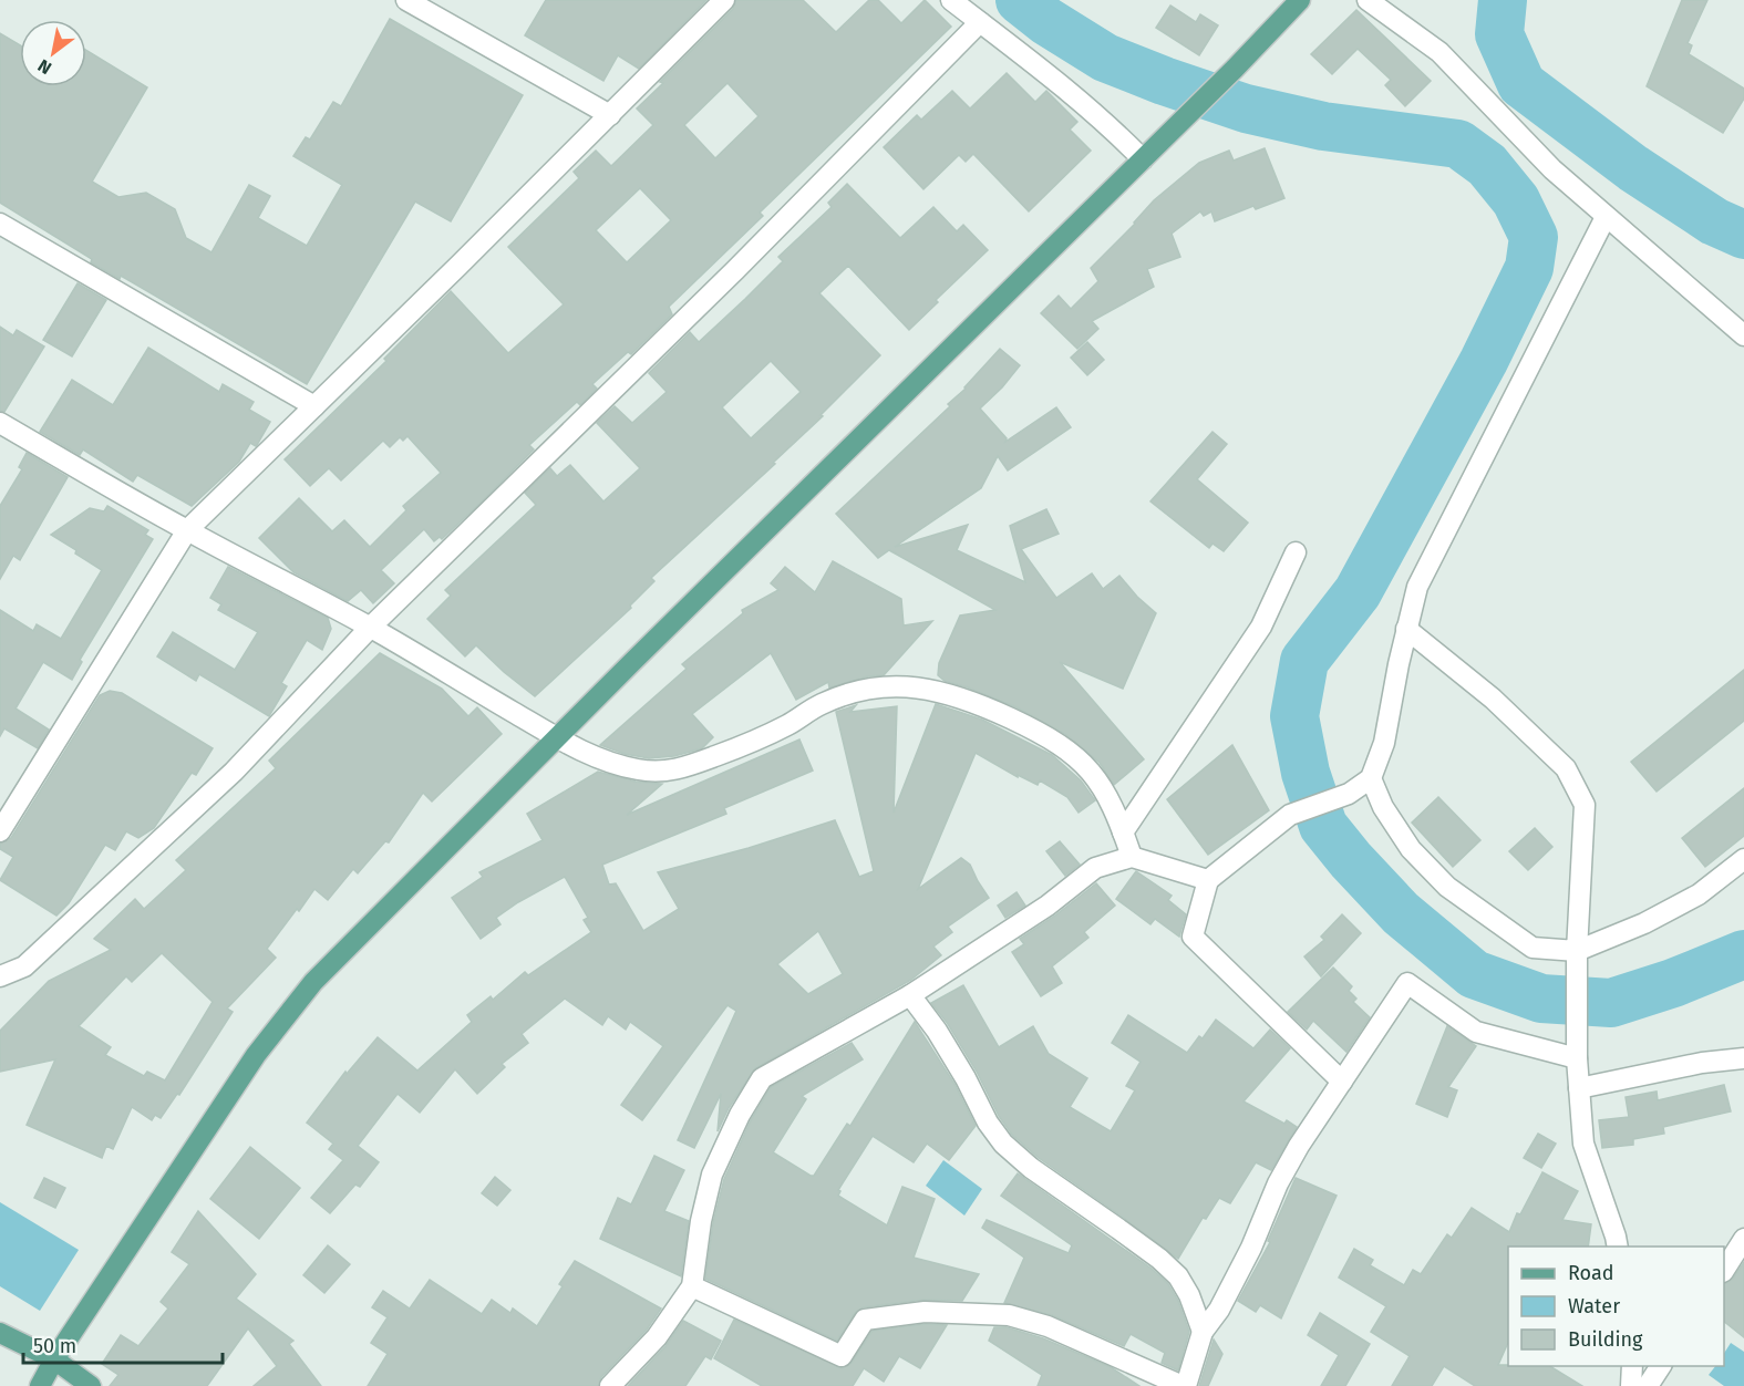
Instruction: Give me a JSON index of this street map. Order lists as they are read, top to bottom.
{
  "legend": ["Road", "Water", "Building"],
  "scale_bar": "50 m",
  "north": "bottom left"
}
